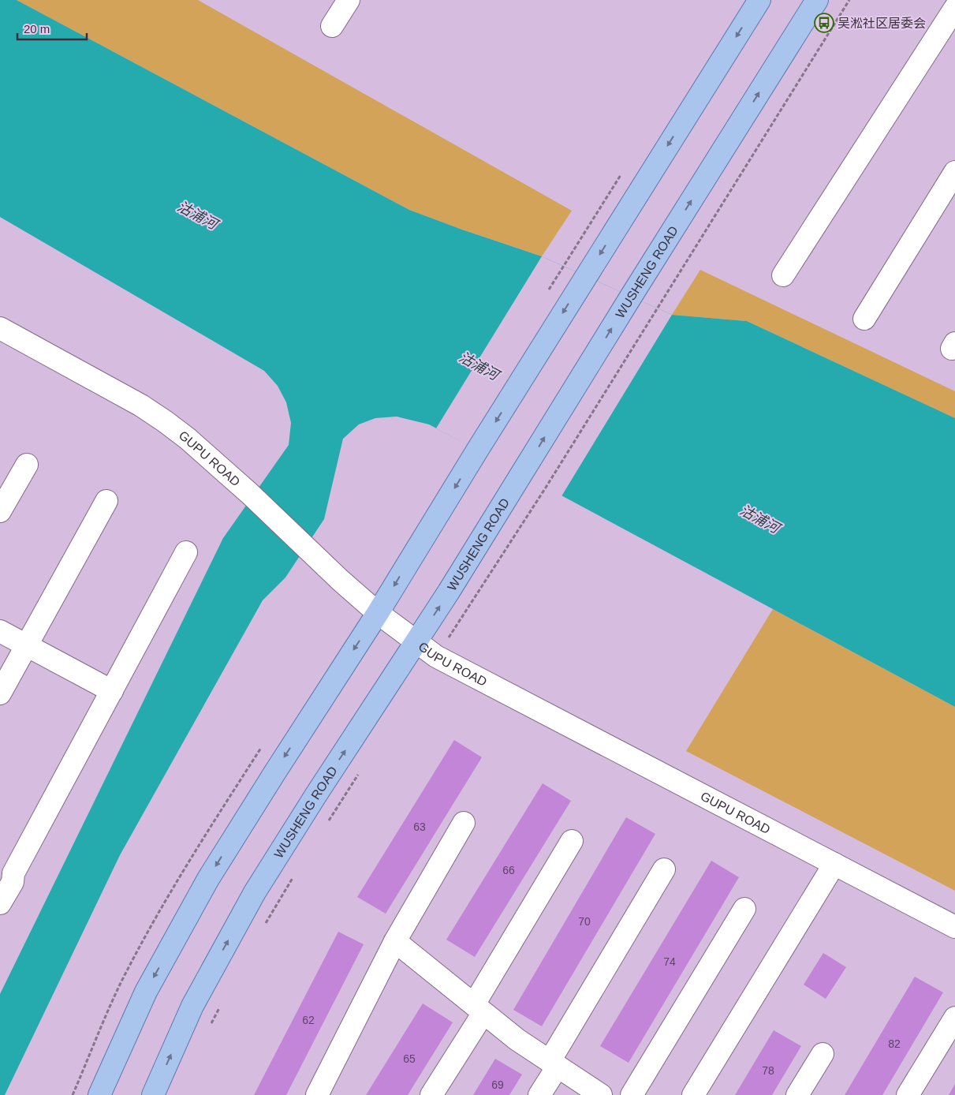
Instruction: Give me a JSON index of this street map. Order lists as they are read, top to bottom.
{
  "streets": {
    "main road": ["WUSHENG ROAD"],
    "street": ["GUPU ROAD"]
  },
  "crossings": [
    ["WUSHENG ROAD", "GUPU ROAD"]
  ],
  "water": ["沽浦河"],
  "places": {
    "bus stop": ["吴淞社区居委会"]
  },
  "house_numbers": [
    "63",
    "66",
    "70",
    "74",
    "62",
    "82",
    "65",
    "78",
    "69"
  ],
  "scale_bar": "20 m"
}
